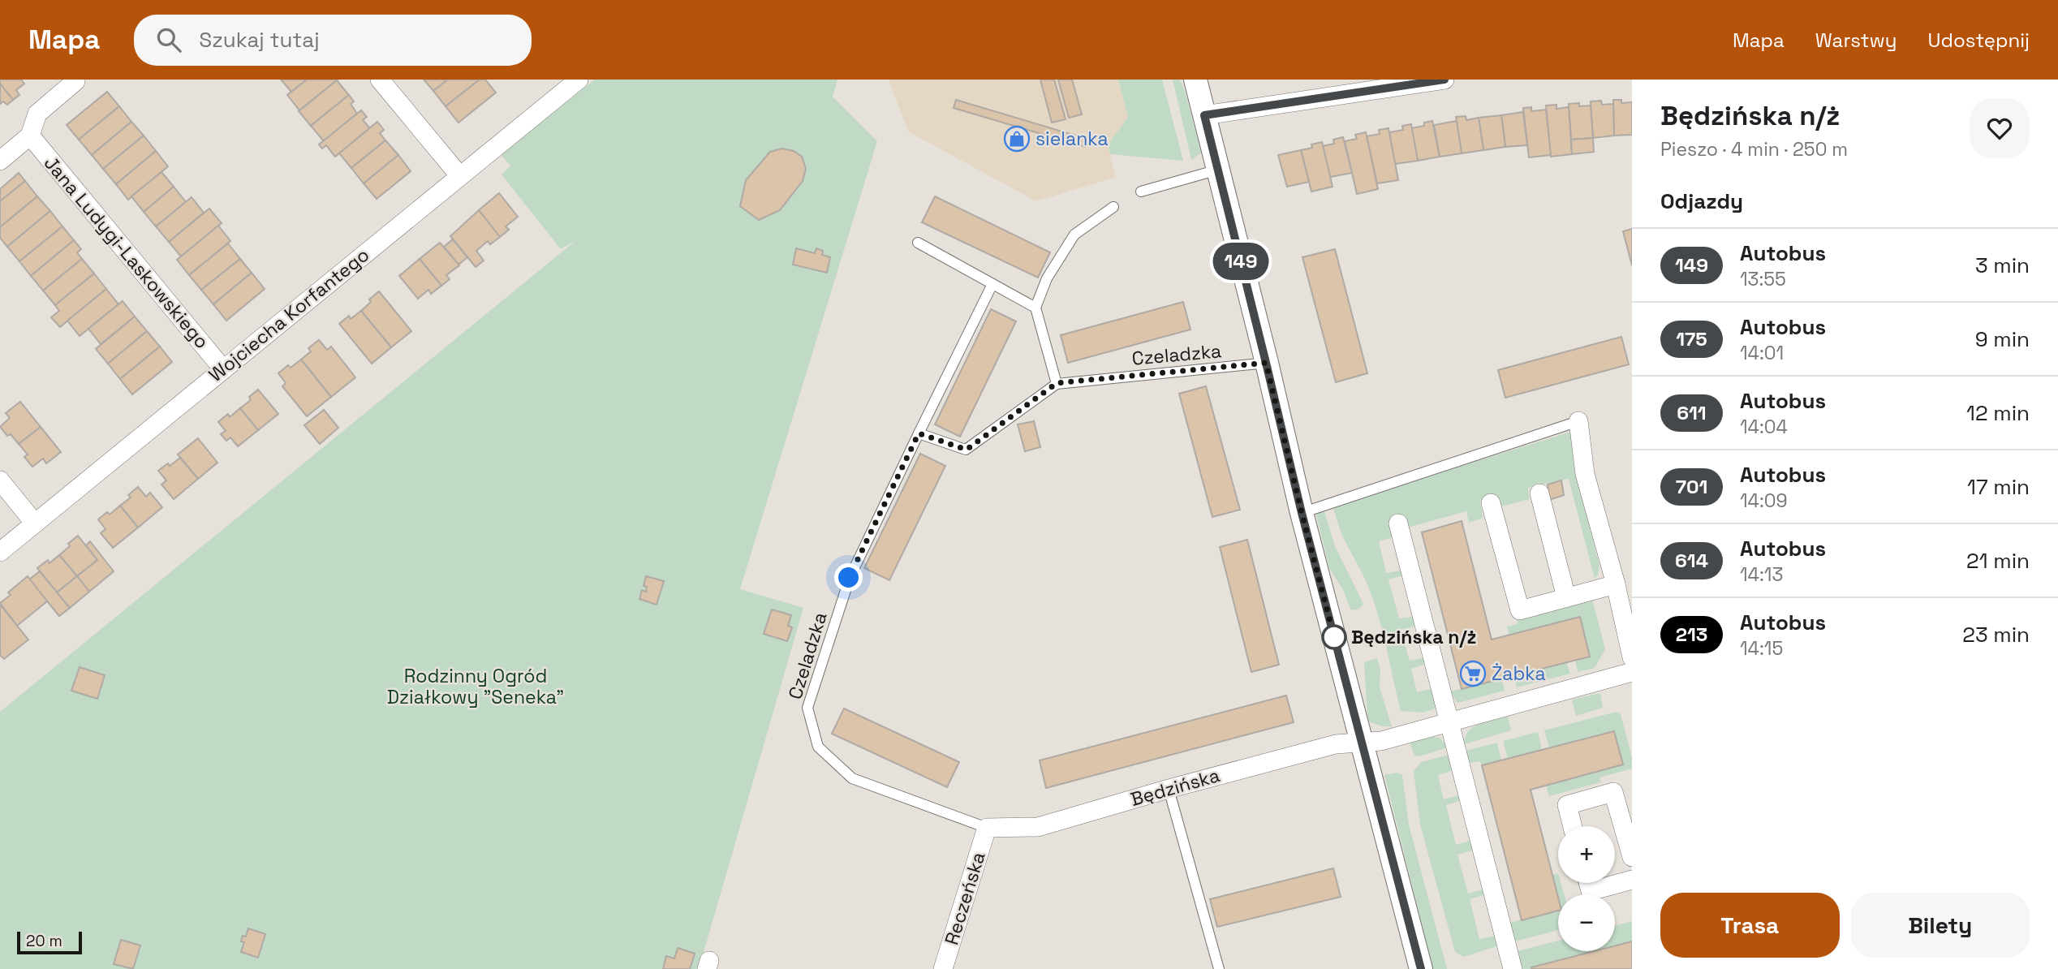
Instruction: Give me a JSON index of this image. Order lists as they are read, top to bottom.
{
  "streets": {
    "street": [
      "Jana Ludygi-Laskowskiego",
      "Wojciecha Korfantego",
      "Będzińska",
      "Reczeńska"
    ],
    "lane": ["Czeladzka"]
  },
  "crossings": [
    ["Jana Ludygi-Laskowskiego", "Wojciecha Korfantego"],
    ["Czeladzka", "Będzińska"],
    ["Czeladzka", "Reczeńska"],
    ["Będzińska", "Reczeńska"]
  ],
  "parks": ["Rodzinny Ogród Działkowy \"Seneka\""],
  "places": {
    "shop": ["sielanka"],
    "other": ["Będzińska n/ż"],
    "supermarket": ["Żabka"]
  },
  "lines": ["bus line 149"],
  "scale_bar": "20 m",
  "page": {
    "header": "Mapa",
    "search": "Szukaj tutaj",
    "nav": ["Mapa", "Warstwy", "Udostępnij"],
    "on_map": "149",
    "heading": [
      ["Będzińska n/ż", "Pieszo · 4 min · 250 m"],
      "Odjazdy"
    ],
    "list": [
      {
        "mark": "149",
        "name": "Autobus",
        "note": "13:55",
        "value": "3 min"
      },
      {
        "mark": "175",
        "name": "Autobus",
        "note": "14:01",
        "value": "9 min"
      },
      {
        "mark": "611",
        "name": "Autobus",
        "note": "14:04",
        "value": "12 min"
      },
      {
        "mark": "701",
        "name": "Autobus",
        "note": "14:09",
        "value": "17 min"
      },
      {
        "mark": "614",
        "name": "Autobus",
        "note": "14:13",
        "value": "21 min"
      },
      {
        "mark": "213",
        "name": "Autobus",
        "note": "14:15",
        "value": "23 min"
      }
    ],
    "map_buttons": ["+", "−"],
    "buttons": ["Trasa", "Bilety"],
    "scale": "20 m"
  }
}
